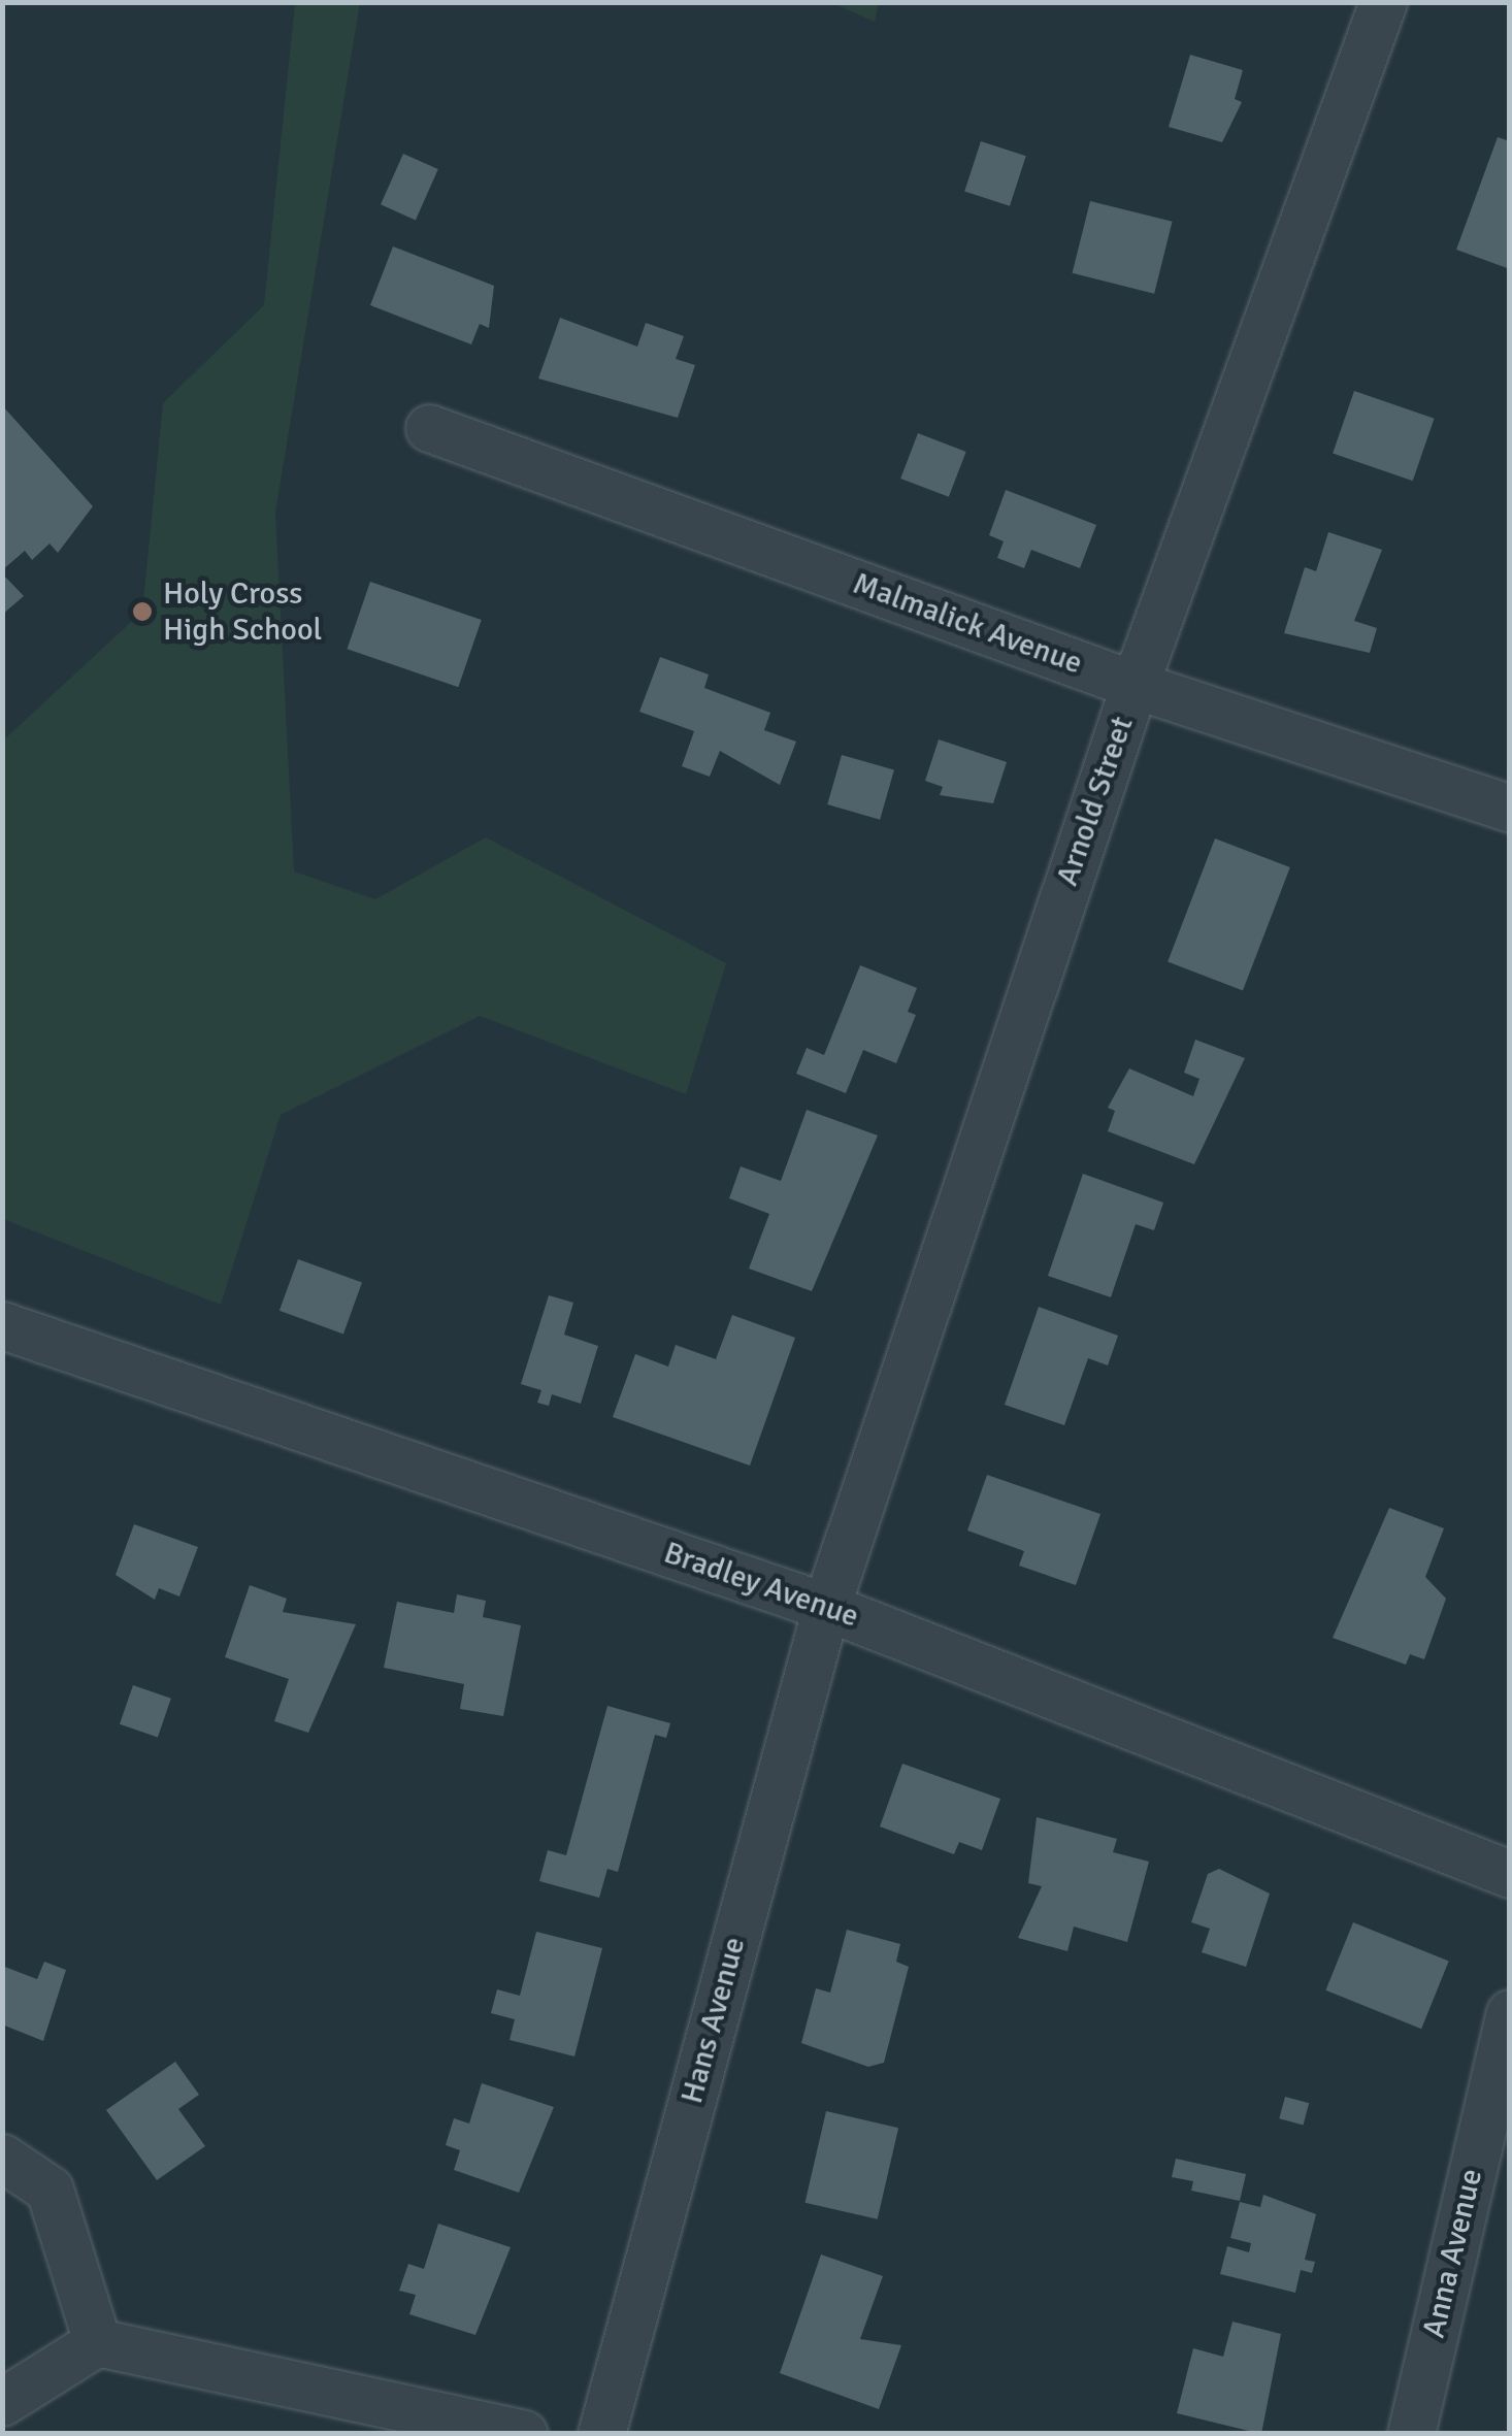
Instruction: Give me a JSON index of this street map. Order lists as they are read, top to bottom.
{
  "streets": {
    "street": [
      "Malmalick Avenue",
      "Arnold Street",
      "Bradley Avenue",
      "Hans Avenue",
      "Anna Avenue"
    ]
  },
  "crossings": [
    ["Malmalick Avenue", "Arnold Street"],
    ["Arnold Street", "Bradley Avenue"],
    ["Arnold Street", "Hans Avenue"],
    ["Bradley Avenue", "Hans Avenue"]
  ],
  "places": ["Holy Cross High School"]
}
